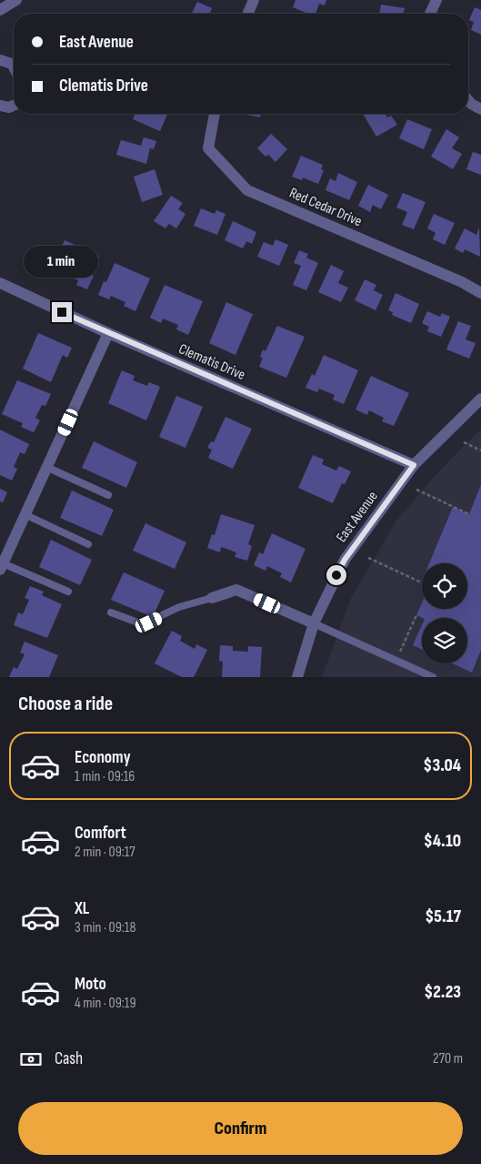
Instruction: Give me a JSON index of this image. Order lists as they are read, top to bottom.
{
  "streets": {
    "street": ["Red Cedar Drive", "Clematis Drive", "East Avenue"]
  },
  "crossings": [
    ["Clematis Drive", "East Avenue"]
  ],
  "page": {
    "banner": ["East Avenue", "Clematis Drive"],
    "bubble": "1 min",
    "heading": "Choose a ride",
    "list": [
      {
        "name": "Economy",
        "note": "1 min · 09:16",
        "value": "$3.04"
      },
      {
        "name": "Comfort",
        "note": "2 min · 09:17",
        "value": "$4.10"
      },
      {
        "name": "XL",
        "note": "3 min · 09:18",
        "value": "$5.17"
      },
      {
        "name": "Moto",
        "note": "4 min · 09:19",
        "value": "$2.23"
      }
    ],
    "pay": ["Cash", "270 m"],
    "buttons": "Confirm"
  }
}
